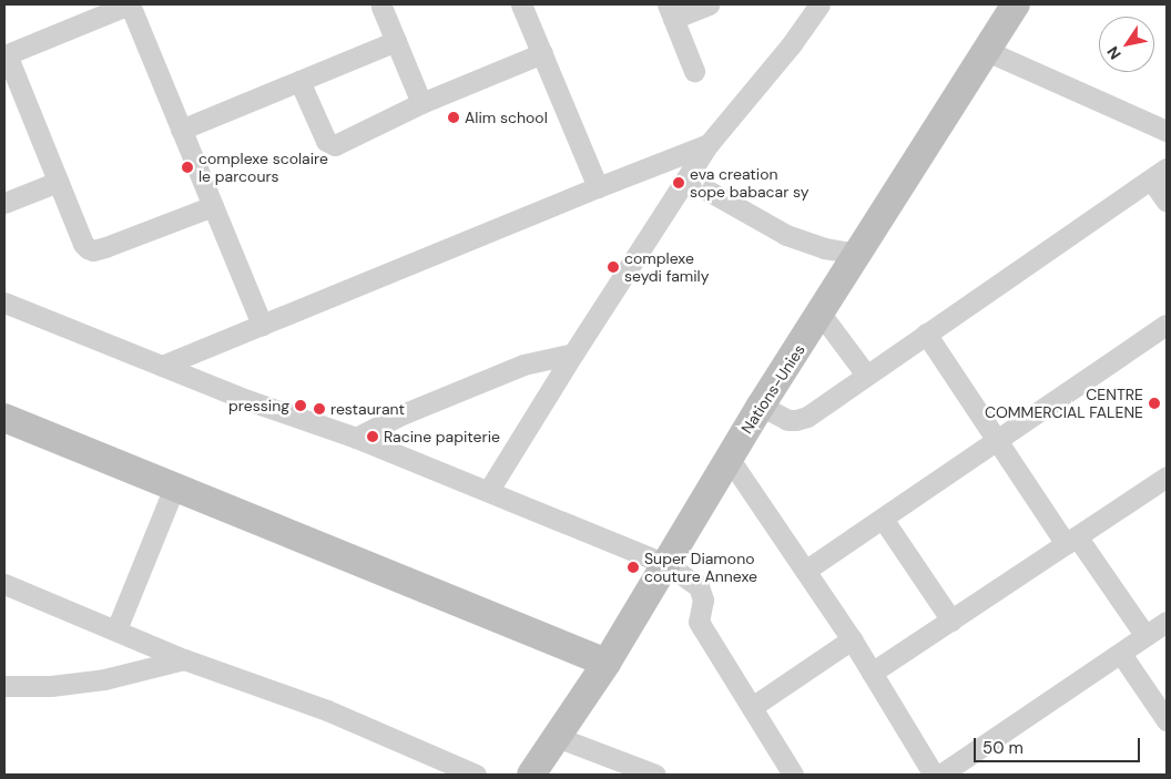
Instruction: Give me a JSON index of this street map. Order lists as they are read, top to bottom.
{
  "streets": {
    "main road": ["Nations-Unies"]
  },
  "places": [
    "Alim school",
    "complexe scolaire le parcours",
    "eva creation sope babacar sy",
    "complexe seydi family",
    "CENTRE COMMERCIAL FALENE",
    "pressing",
    "restaurant",
    "Racine papiterie",
    "Super Diamono couture Annexe"
  ],
  "scale_bar": "50 m",
  "north": "bottom left"
}
